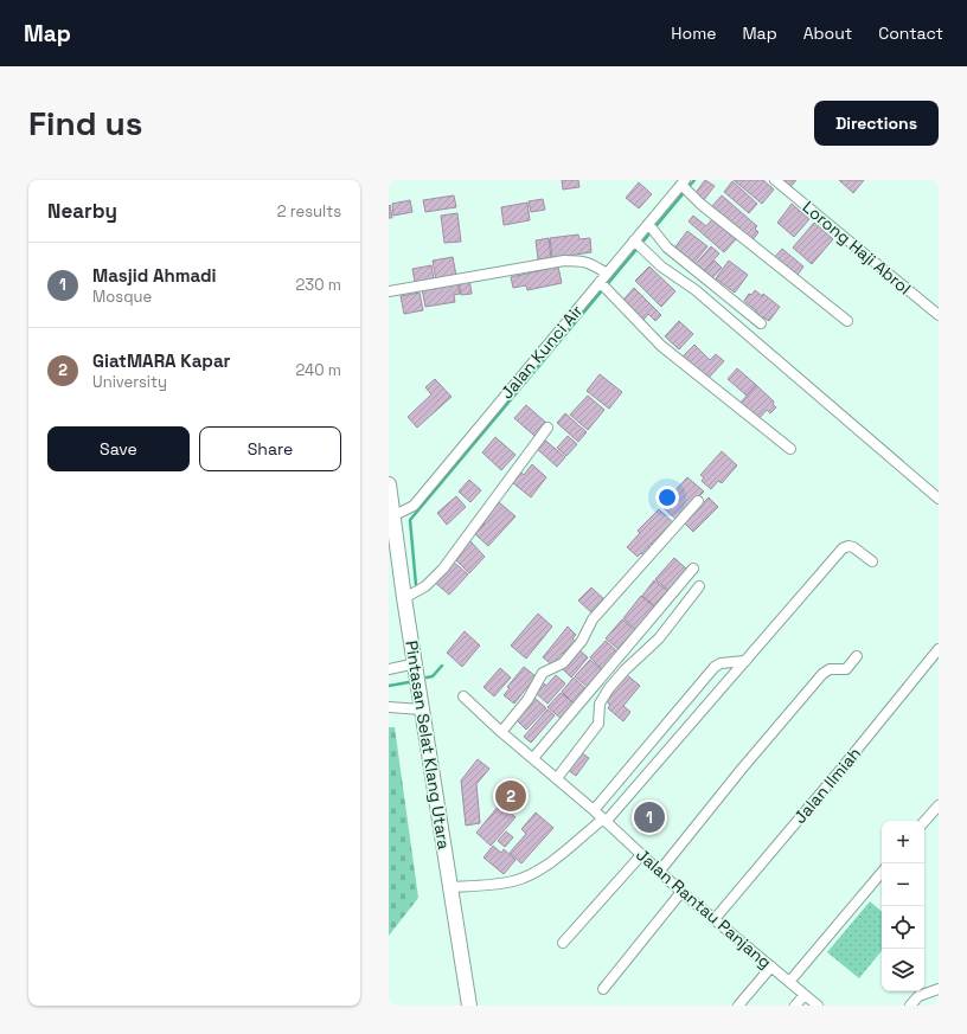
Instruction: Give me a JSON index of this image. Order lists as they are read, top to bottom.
{
  "streets": {
    "highway": ["Pintasan Selat Klang Utara"],
    "street": [
      "Lorong Haji Abrol",
      "Jalan Kunci Air",
      "Jalan Ilmiah",
      "Jalan Rantau Panjang"
    ]
  },
  "crossings": [
    ["Jalan Kunci Air", "Pintasan Selat Klang Utara"],
    ["Jalan Ilmiah", "Jalan Rantau Panjang"]
  ],
  "page": {
    "header": "Map",
    "nav": [
      "Home",
      "Map",
      "About",
      "Contact"
    ],
    "buttons": [
      "Directions",
      ["Save", "Share"]
    ],
    "title": "Find us",
    "heading": ["Nearby", "2 results"],
    "list": [
      {
        "mark": "1",
        "name": "Masjid Ahmadi",
        "note": "Mosque",
        "value": "230 m"
      },
      {
        "mark": "2",
        "name": "GiatMARA Kapar",
        "note": "University",
        "value": "240 m"
      }
    ],
    "pins": ["2", "1"],
    "map_buttons": ["+", "−"]
  }
}
